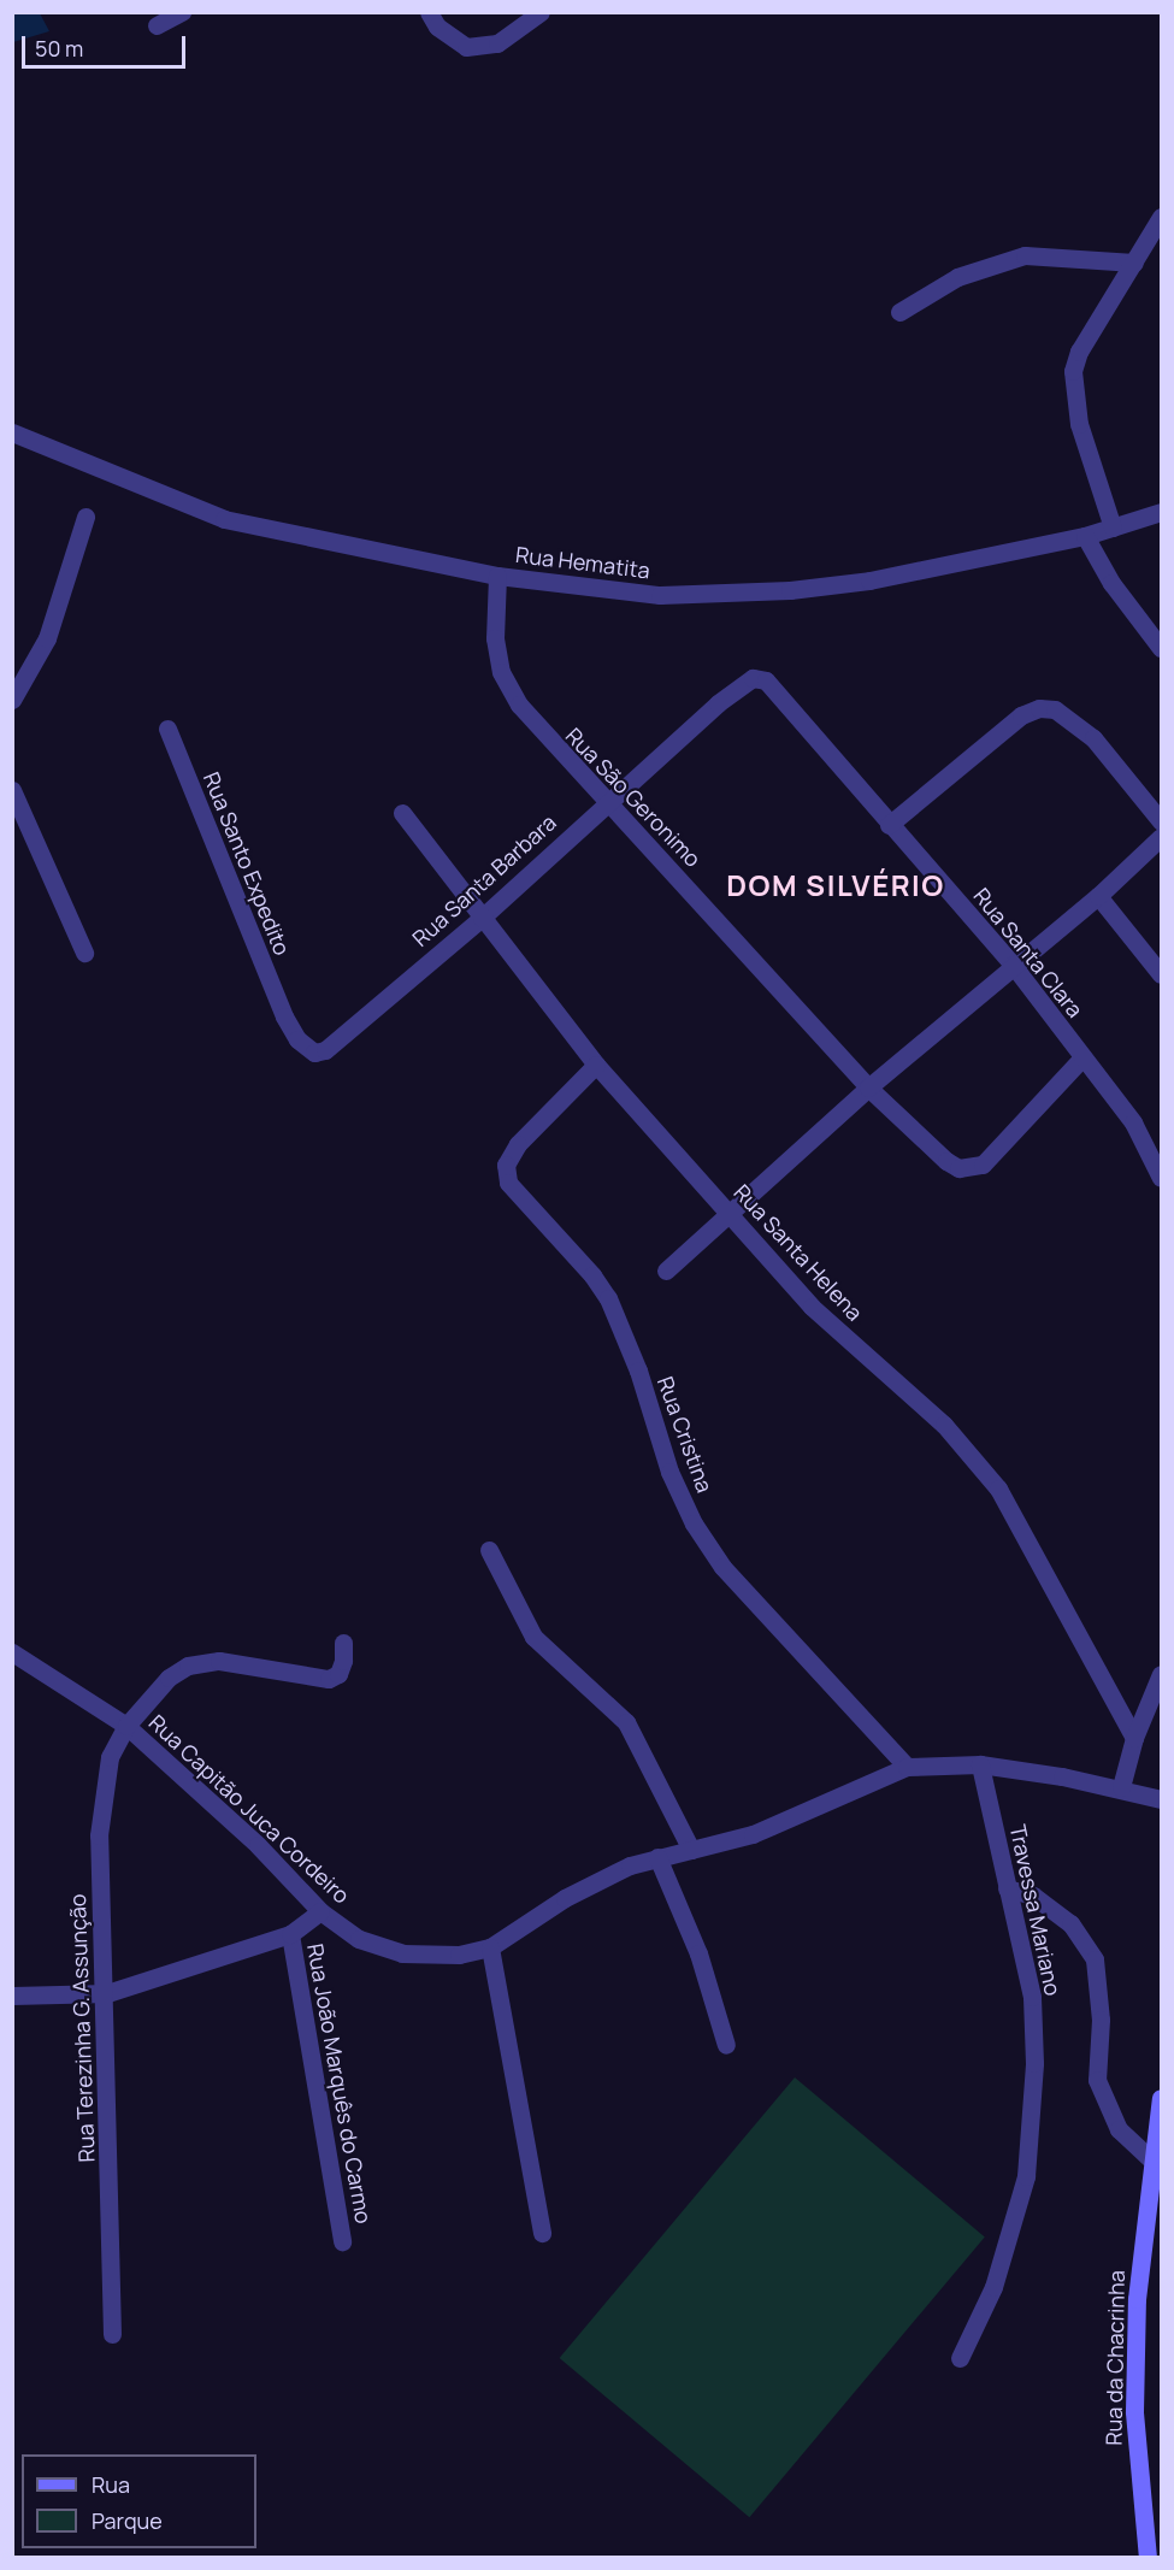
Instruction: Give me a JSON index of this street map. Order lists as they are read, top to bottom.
{
  "streets": {
    "main road": ["Rua da Chacrinha"],
    "street": [
      "Rua Hematita",
      "Rua São Geronimo",
      "Rua Santo Expedito",
      "Rua Santa Barbara",
      "Rua Santa Clara",
      "Rua Santa Helena",
      "Rua Cristina",
      "Rua Capitão Juca Cordeiro",
      "Travessa Mariano",
      "Rua Terezinha G. Assunção",
      "Rua João Marquês do Carmo"
    ]
  },
  "crossings": [
    ["Rua Hematita", "Rua São Geronimo"],
    ["Rua São Geronimo", "Rua Santa Barbara"],
    ["Rua São Geronimo", "Rua Santa Clara"],
    ["Rua Santo Expedito", "Rua Santa Barbara"],
    ["Rua Santa Barbara", "Rua Santa Clara"],
    ["Rua Santa Barbara", "Rua Santa Helena"],
    ["Rua Santa Helena", "Rua Cristina"],
    ["Rua Cristina", "Rua Capitão Juca Cordeiro"],
    ["Rua Capitão Juca Cordeiro", "Travessa Mariano"],
    ["Rua Capitão Juca Cordeiro", "Rua Terezinha G. Assunção"]
  ],
  "districts": ["DOM SILVÉRIO"],
  "legend": ["Rua", "Parque"],
  "scale_bar": "50 m"
}
